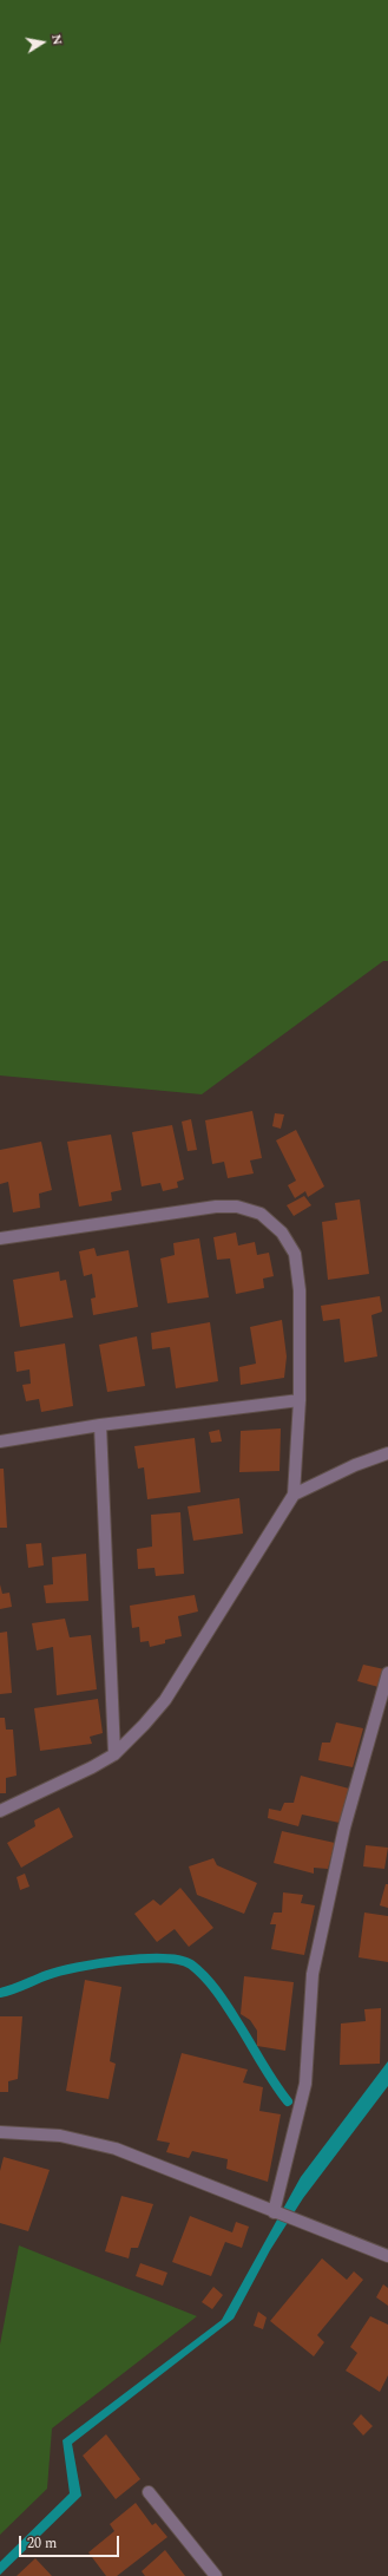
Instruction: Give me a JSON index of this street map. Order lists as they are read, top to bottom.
{
  "scale_bar": "20 m",
  "north": "right"
}
